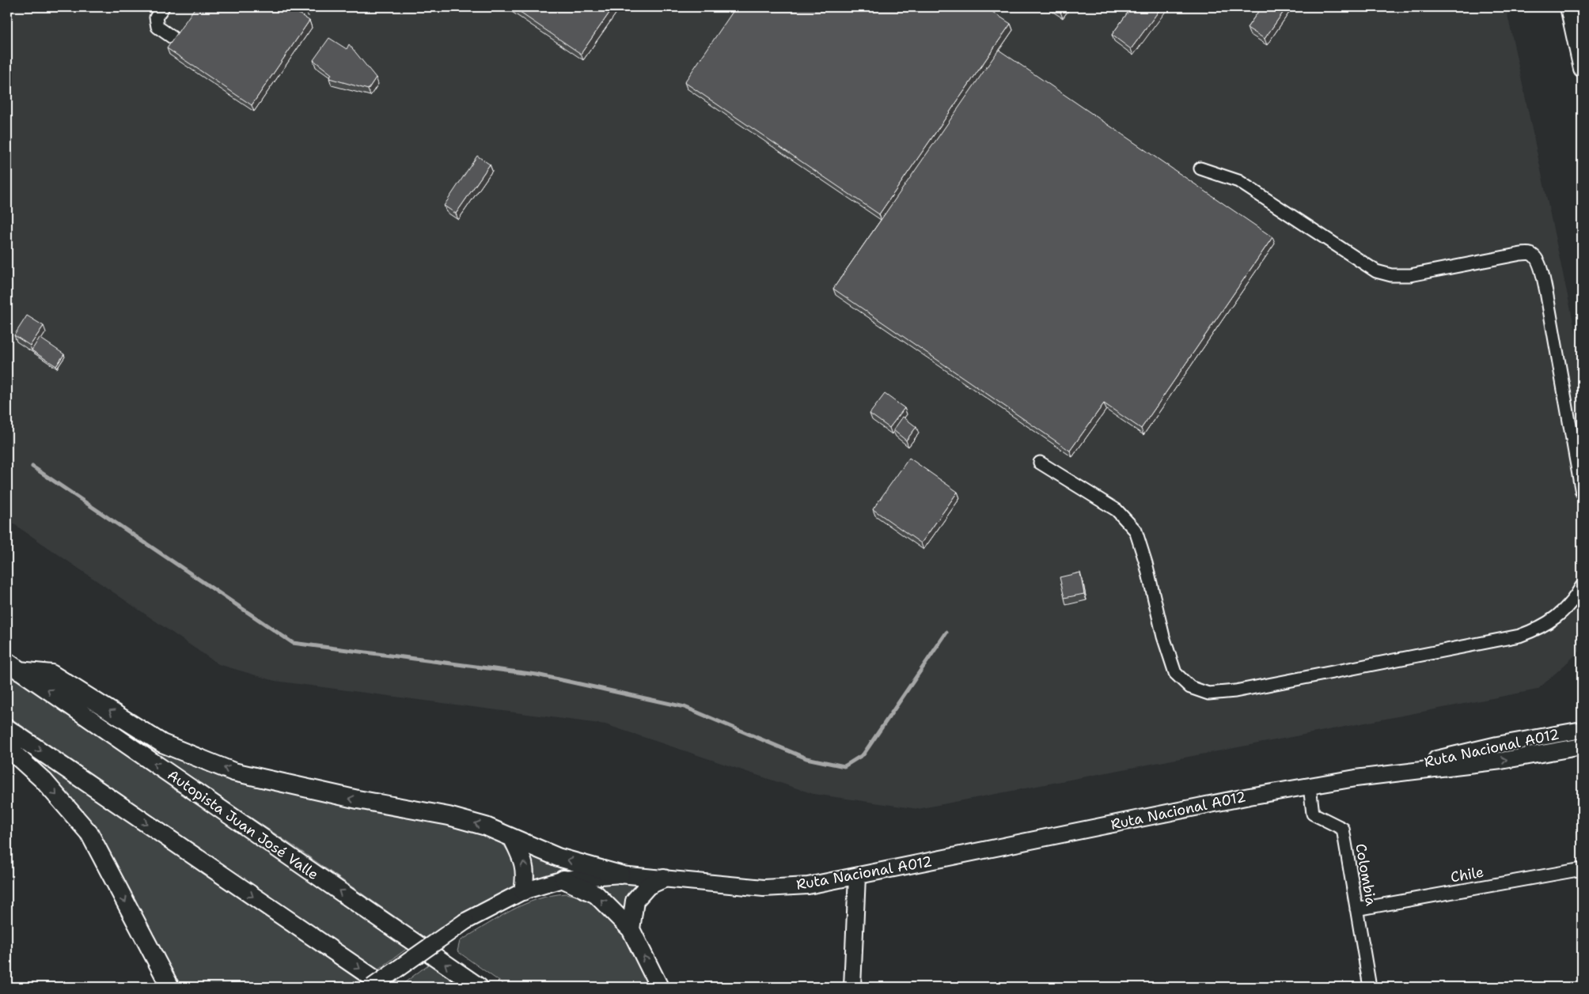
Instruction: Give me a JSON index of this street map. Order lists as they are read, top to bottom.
{
  "streets": {
    "highway": ["Autopista Juan José Valle"],
    "main road": ["Ruta Nacional A012"],
    "street": ["Colombia", "Chile"]
  },
  "crossings": [
    ["Ruta Nacional A012", "Colombia"],
    ["Colombia", "Chile"]
  ]
}
